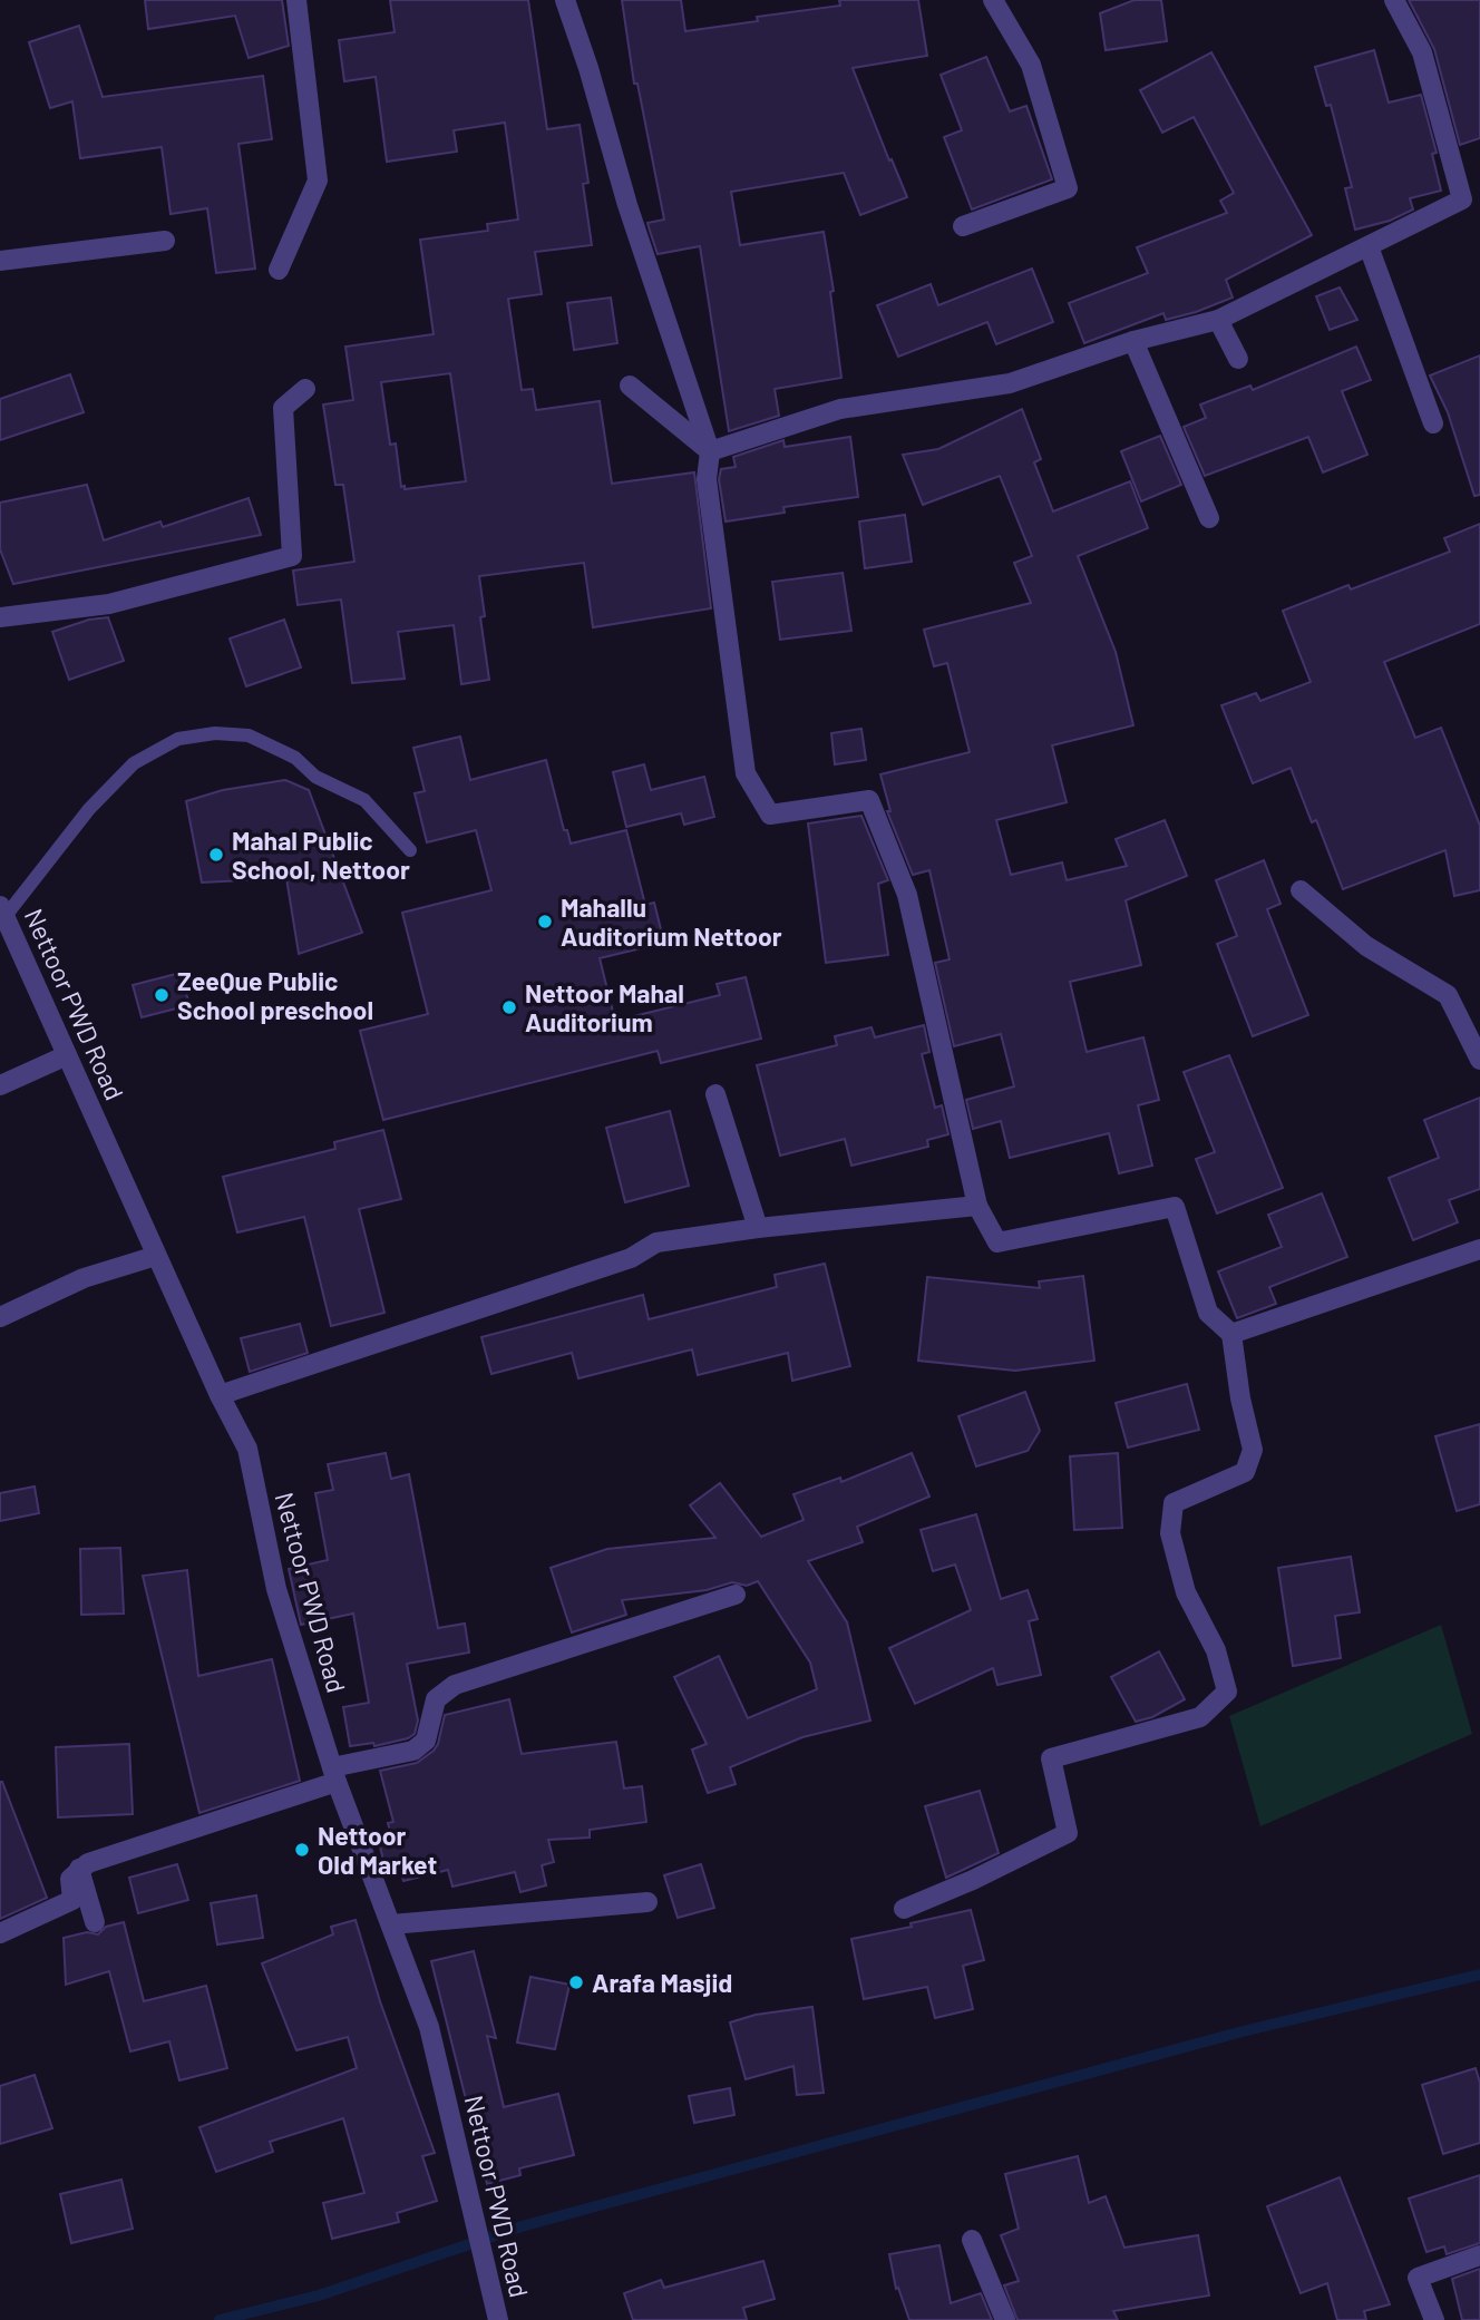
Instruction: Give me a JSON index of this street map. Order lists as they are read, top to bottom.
{
  "streets": {
    "street": ["Nettoor PWD Road"]
  },
  "places": [
    "Mahal Public School, Nettoor",
    "Mahallu Auditorium Nettoor",
    "ZeeQue Public School preschool",
    "Nettoor Mahal Auditorium",
    "Nettoor Old Market",
    "Arafa Masjid"
  ]
}
